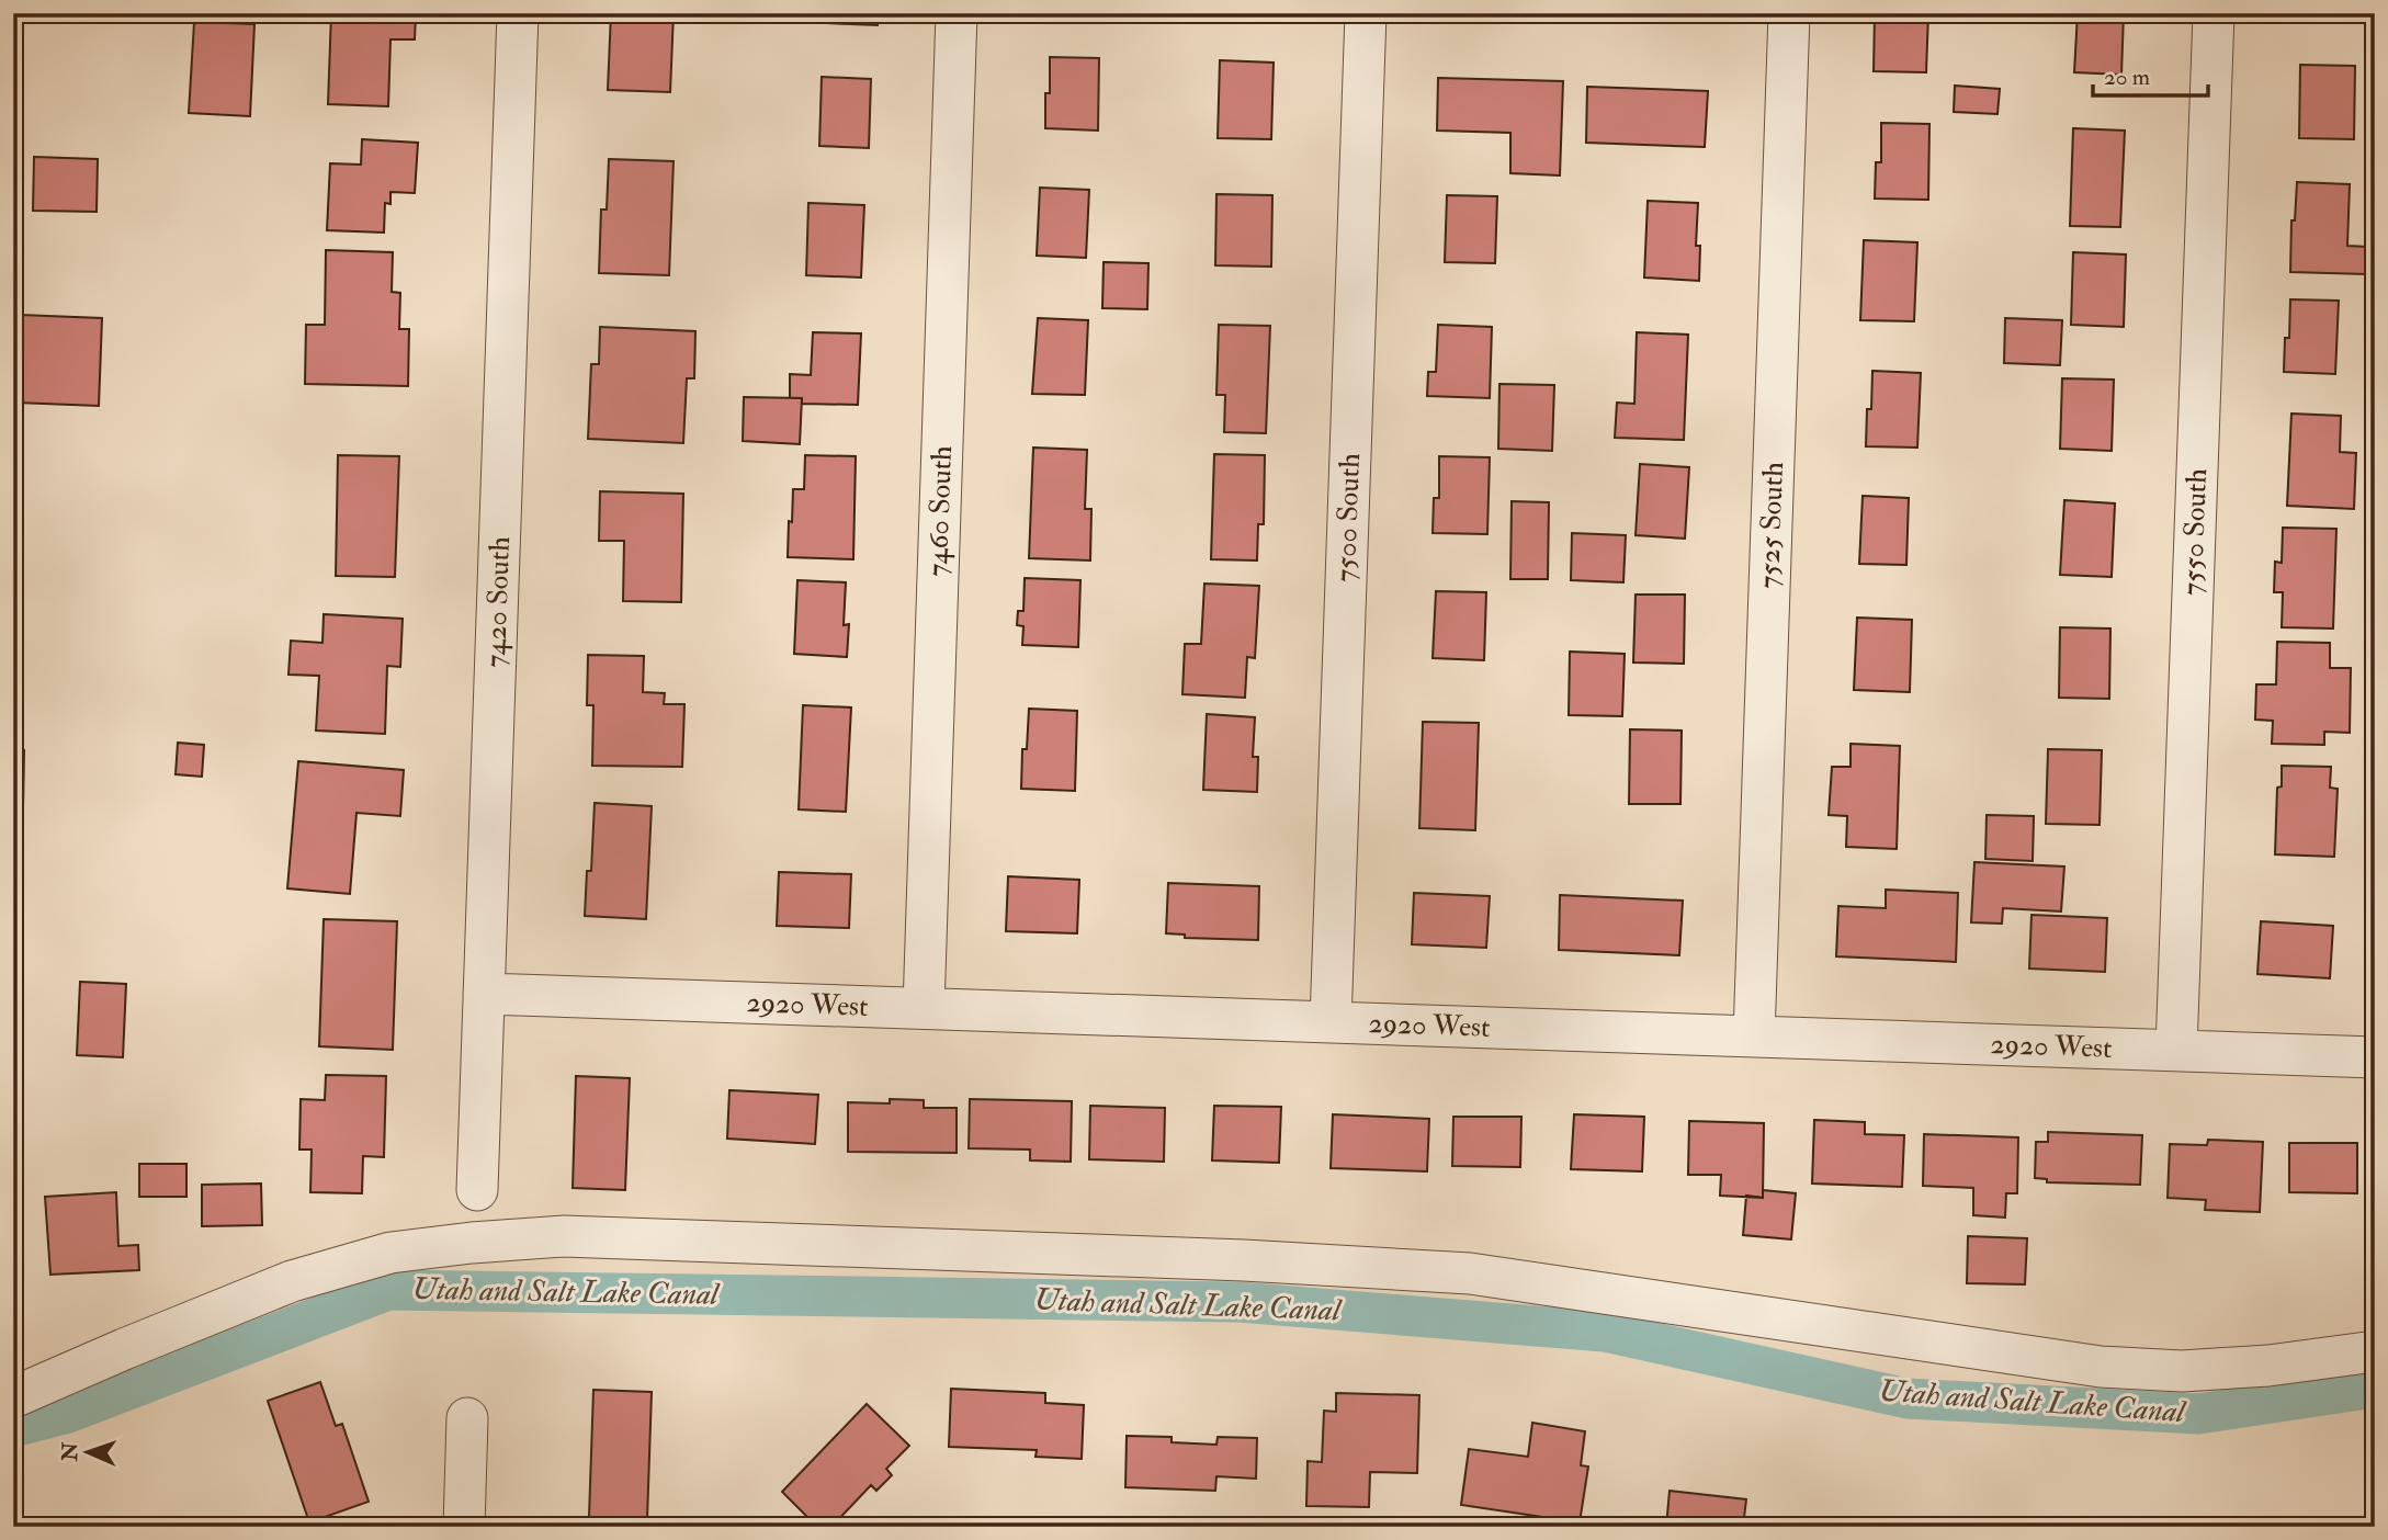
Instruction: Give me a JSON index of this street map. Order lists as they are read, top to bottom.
{
  "streets": {
    "street": [
      "7460 South",
      "7500 South",
      "7525 South",
      "7550 South",
      "7420 South",
      "2920 West"
    ]
  },
  "crossings": [
    ["7460 South", "2920 West"],
    ["7500 South", "2920 West"],
    ["7525 South", "2920 West"],
    ["7550 South", "2920 West"],
    ["7420 South", "2920 West"]
  ],
  "water": ["Utah and Salt Lake Canal"],
  "scale_bar": "20 m",
  "north": "left"
}
